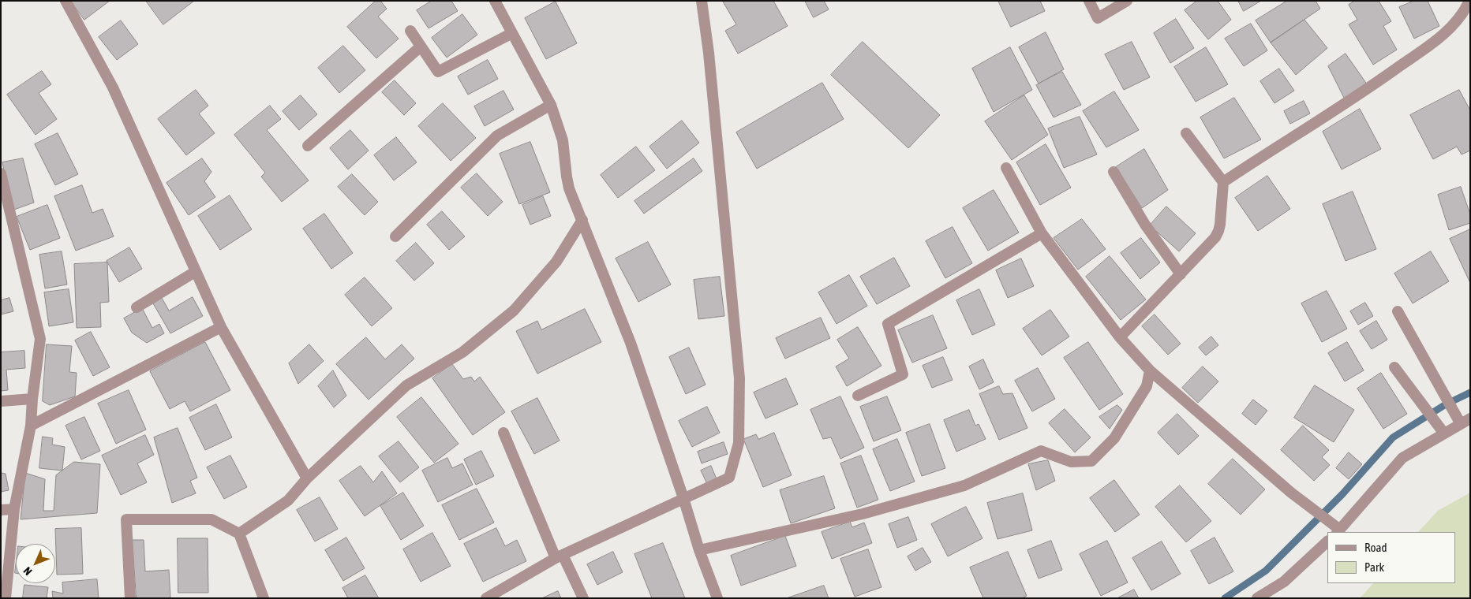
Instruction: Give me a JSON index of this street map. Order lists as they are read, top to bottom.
{
  "legend": ["Road", "Park"],
  "north": "bottom left"
}
